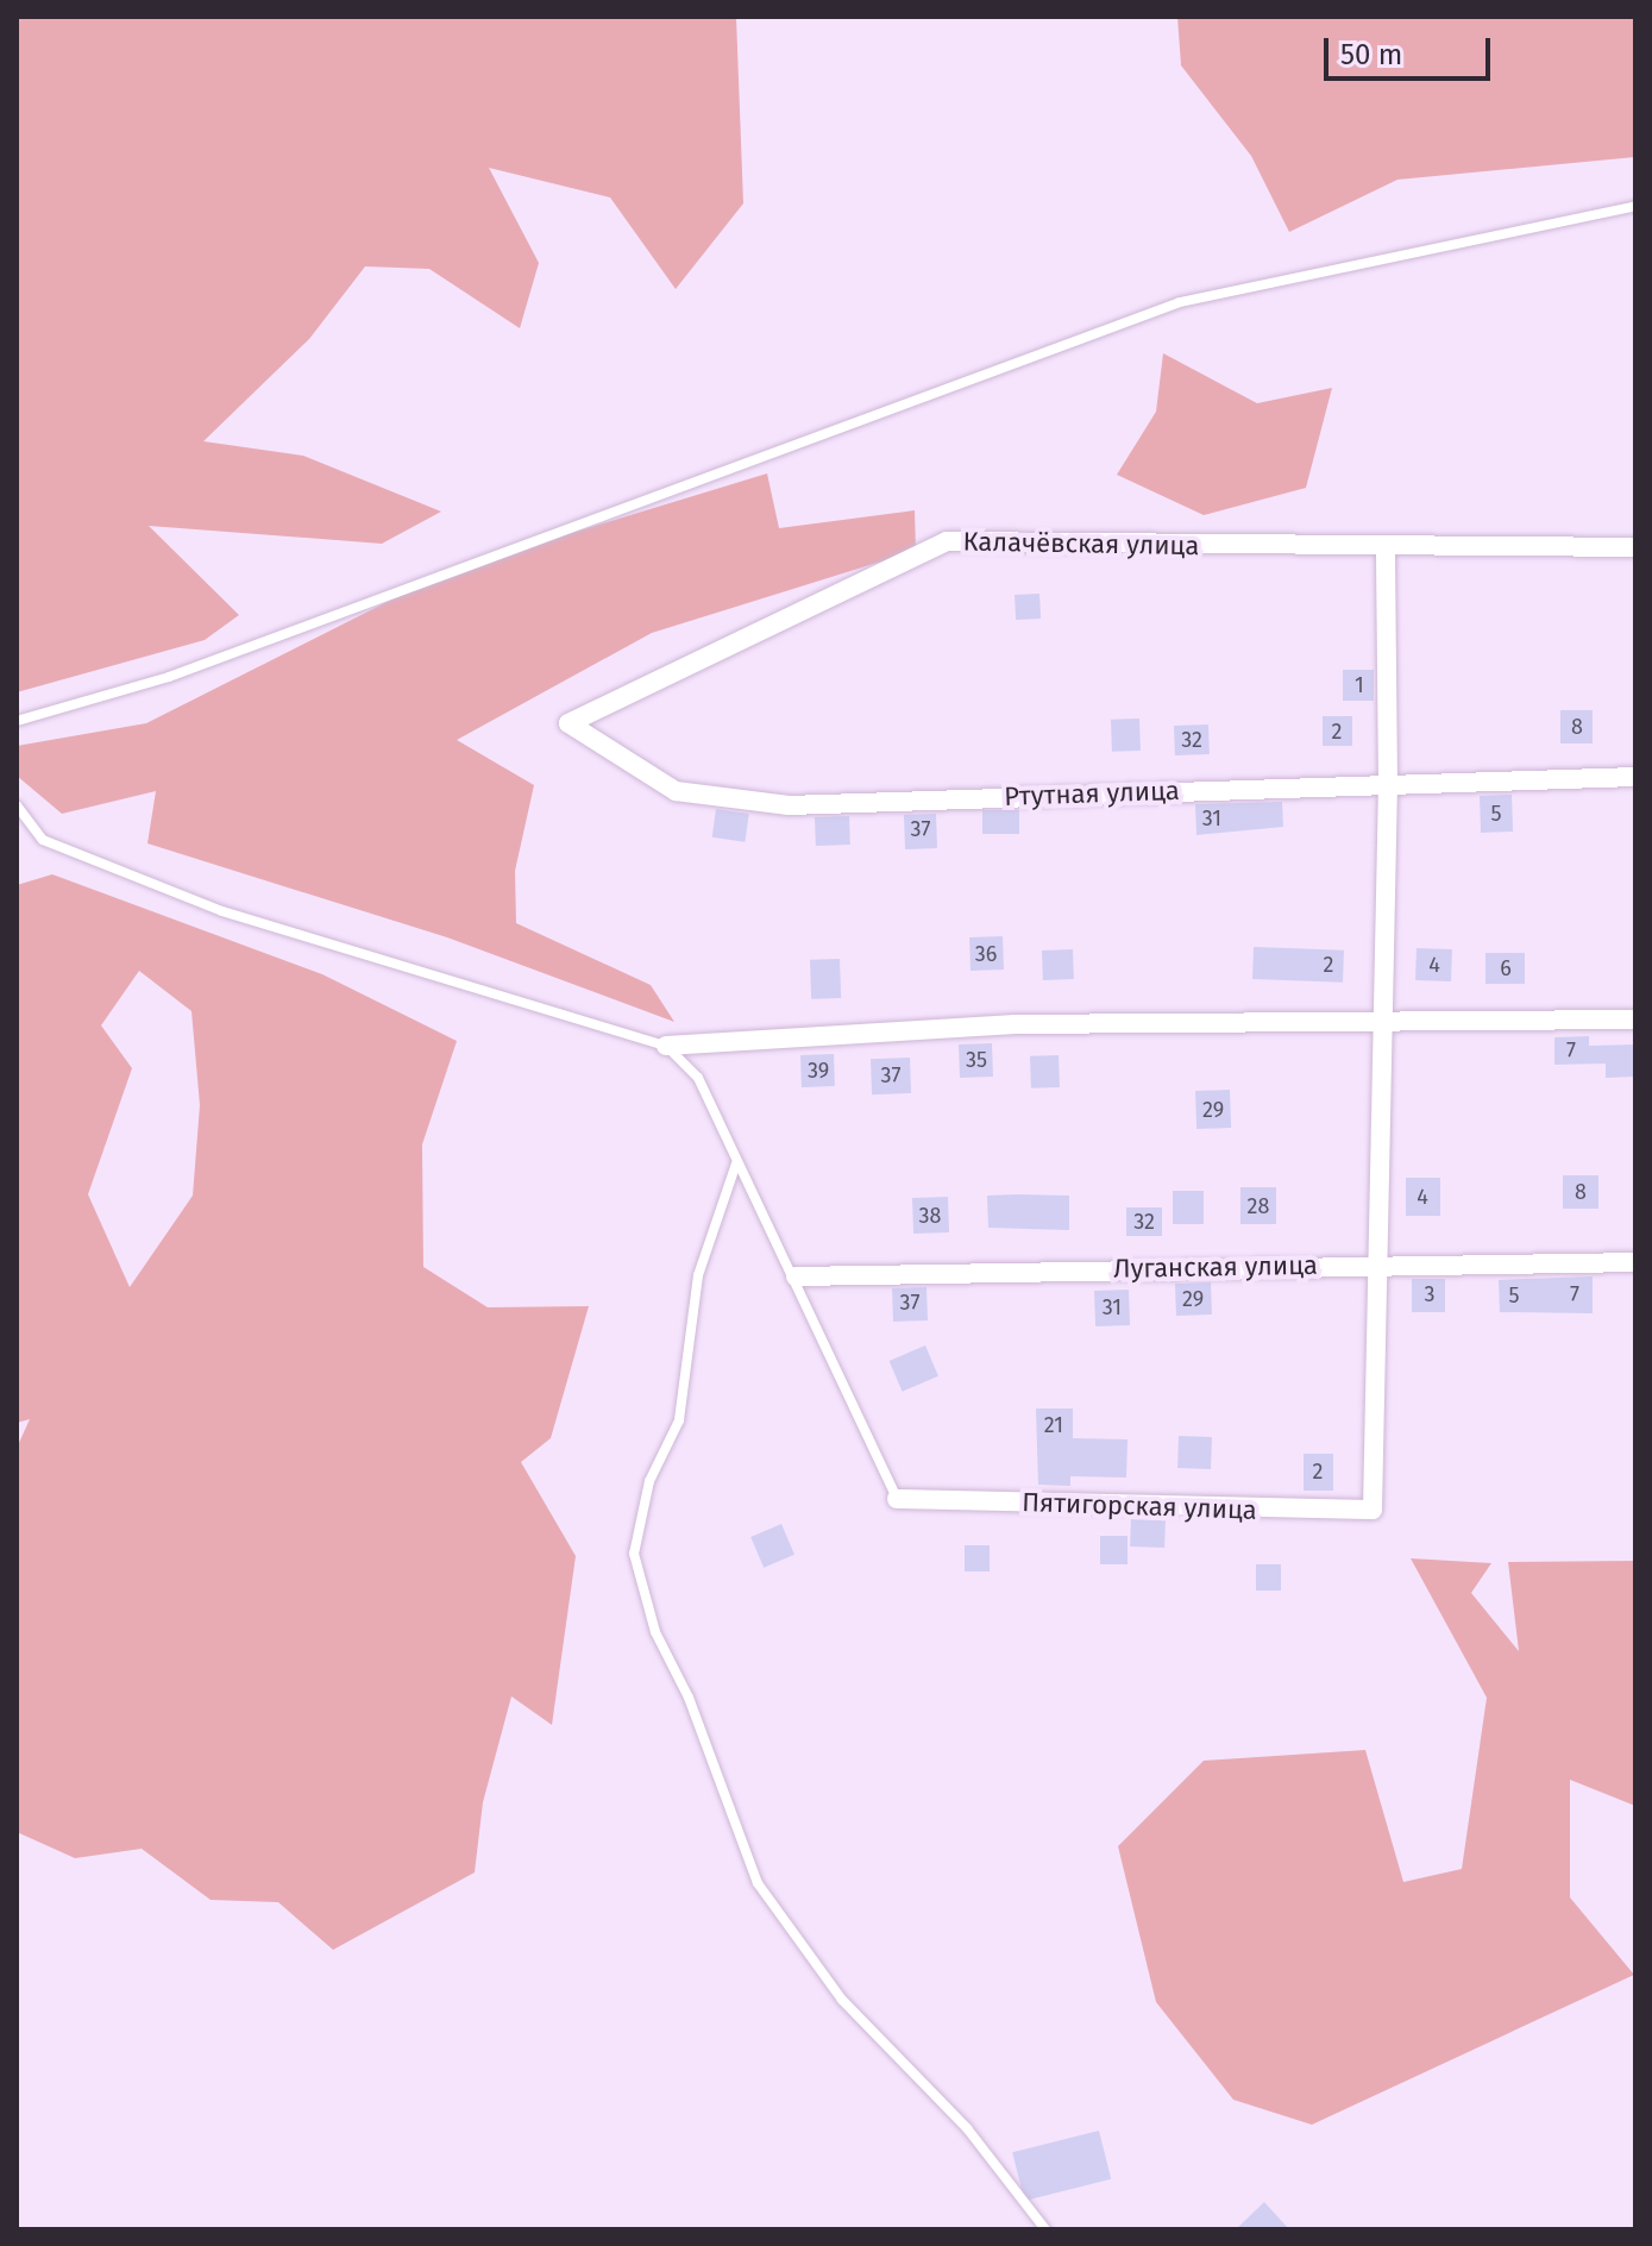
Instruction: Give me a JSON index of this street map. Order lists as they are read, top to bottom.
{
  "streets": {
    "street": [
      "Калачёвская улица",
      "Ртутная улица",
      "Луганская улица",
      "Пятигорская улица"
    ]
  },
  "crossings": [
    ["Калачёвская улица", "Ртутная улица"],
    ["Луганская улица", "Пятигорская улица"]
  ],
  "house_numbers": [
    "1",
    "8",
    "2",
    "32",
    "5",
    "31",
    "37",
    "36",
    "2",
    "4",
    "6",
    "7",
    "35",
    "39",
    "37",
    "29",
    "8",
    "4",
    "28",
    "38",
    "32",
    "3",
    "7",
    "5",
    "29",
    "37",
    "31",
    "21",
    "2"
  ],
  "scale_bar": "50 m"
}
